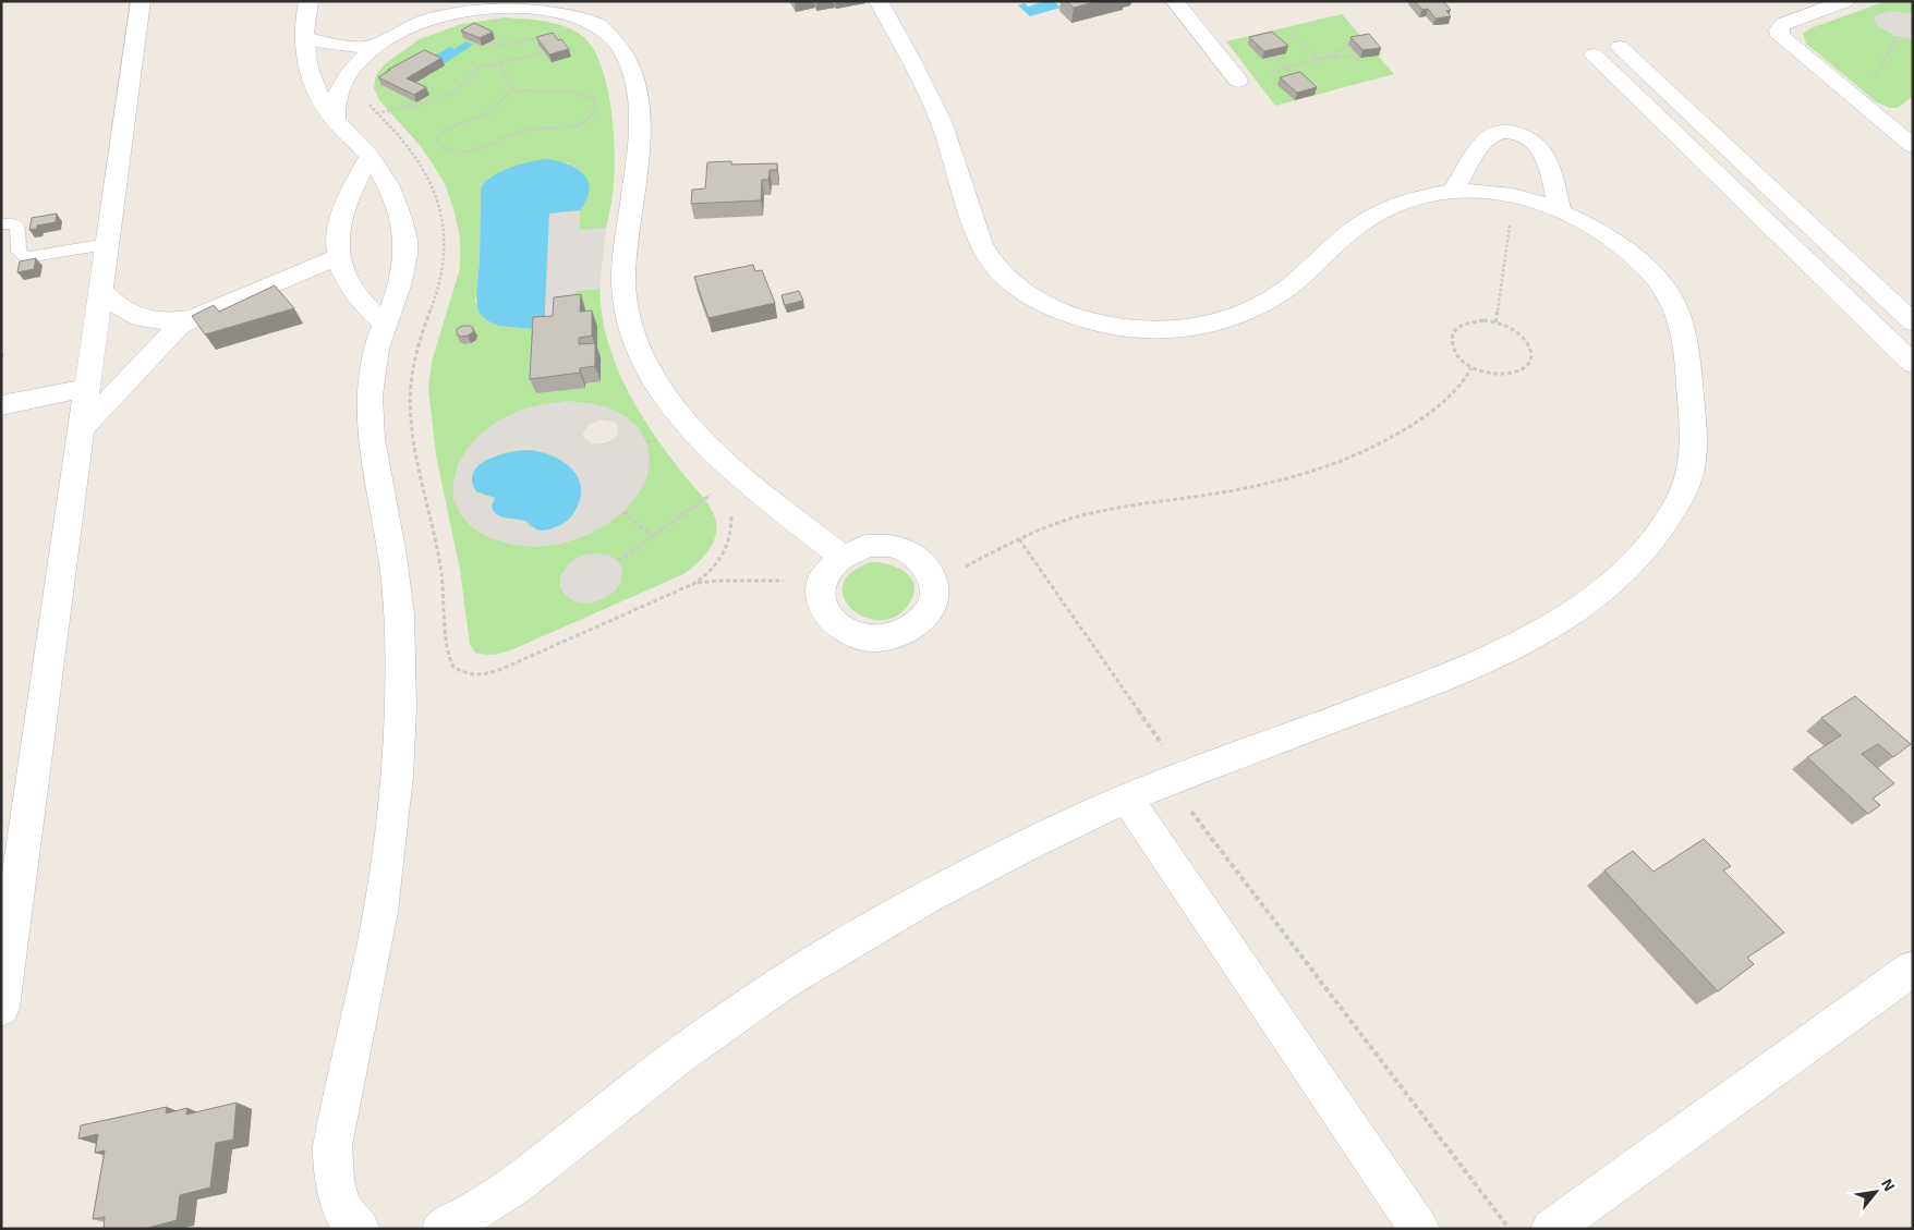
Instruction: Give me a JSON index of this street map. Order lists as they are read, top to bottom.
{
  "north": "top right"
}
